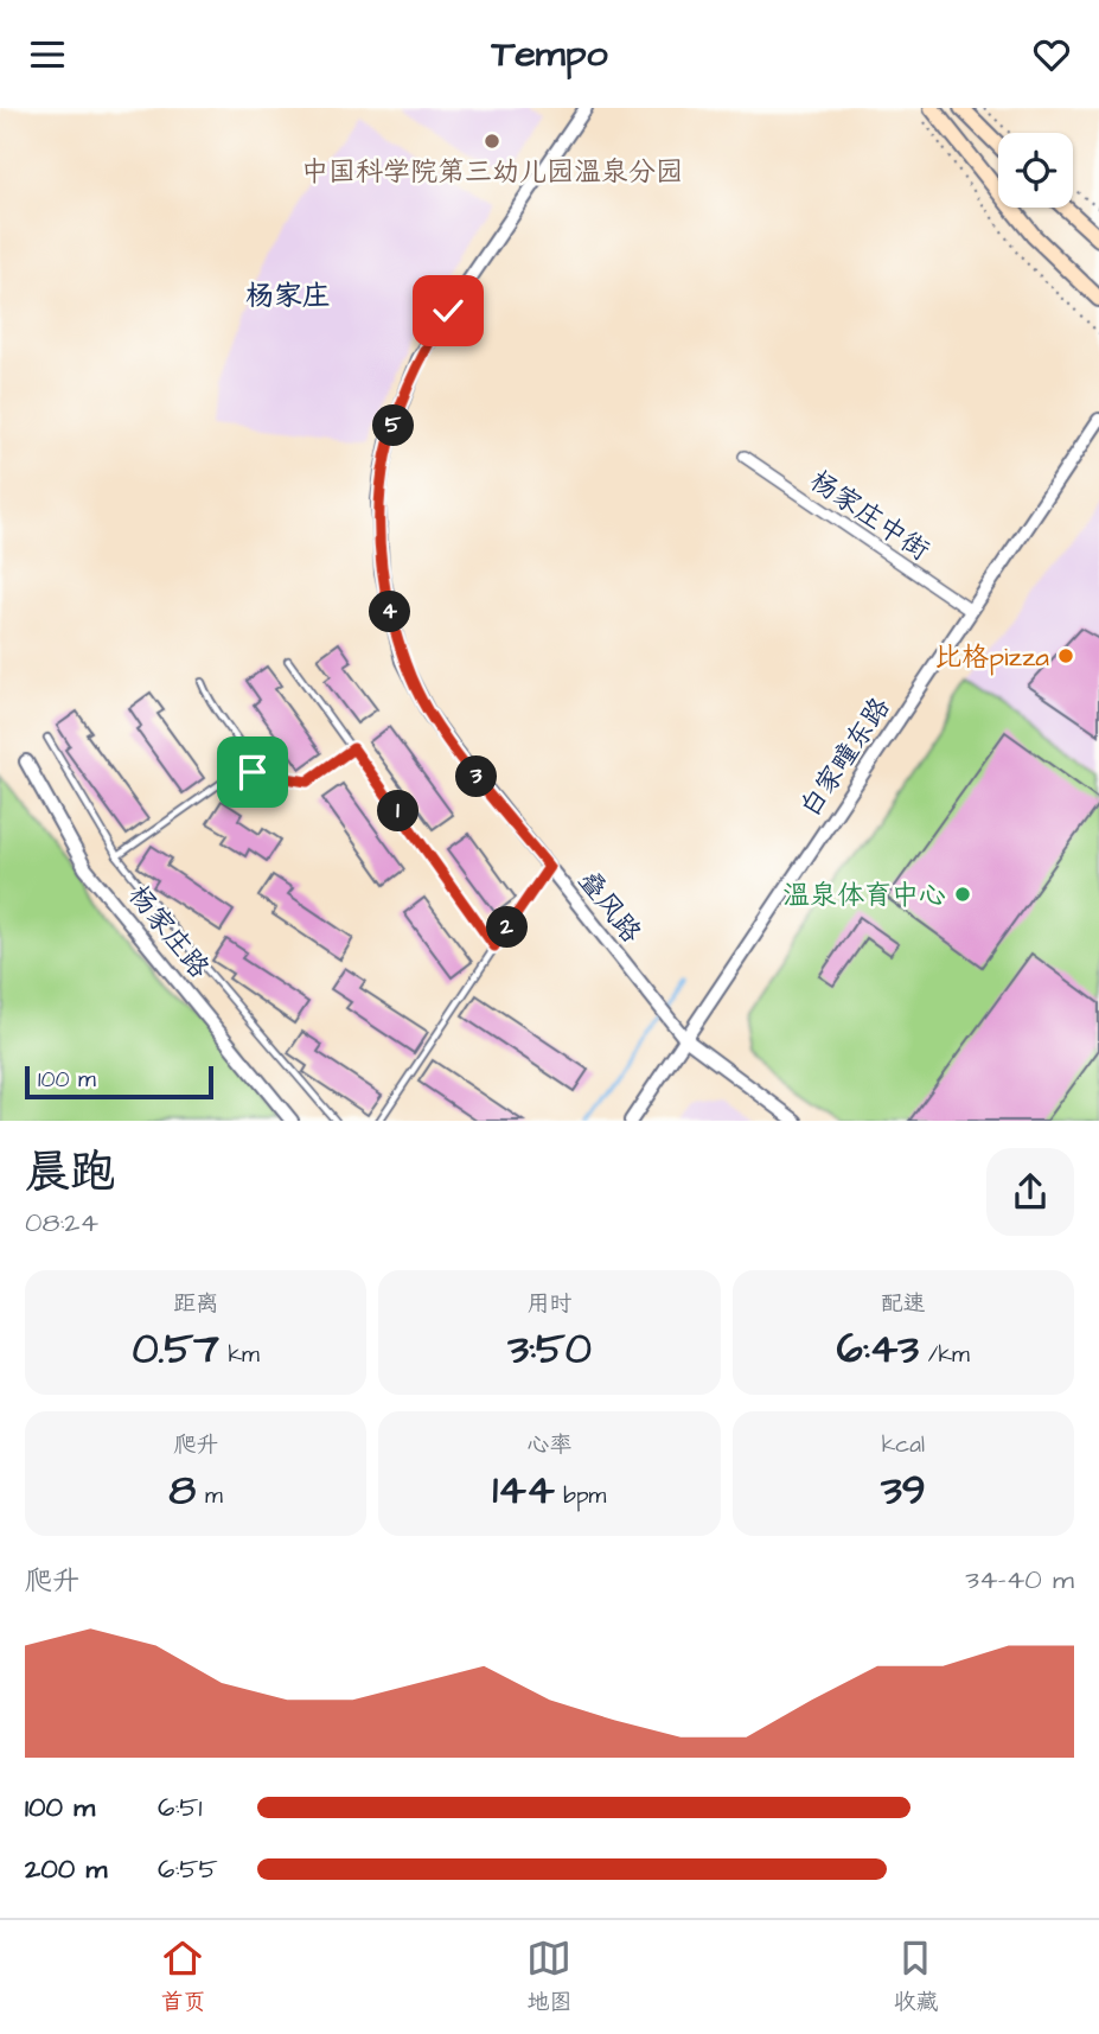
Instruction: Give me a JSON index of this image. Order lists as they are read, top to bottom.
{
  "streets": {
    "street": [
      "杨家庄中街",
      "白家疃东路",
      "叠风路",
      "杨家庄路"
    ]
  },
  "crossings": [
    ["杨家庄中街", "白家疃东路"],
    ["白家疃东路", "叠风路"]
  ],
  "districts": ["杨家庄"],
  "places": ["中国科学院第三幼儿园温泉分园", "比格pizza", "温泉体育中心"],
  "scale_bar": "100 m",
  "page": {
    "header": "Tempo",
    "pins": [
      "5",
      "4",
      "3",
      "1",
      "2"
    ],
    "scale": "100 m",
    "heading": ["晨跑", "08:24"],
    "stats": [
      ["距离", "0.57 km"],
      ["用时", "3:50"],
      ["配速", "6:43 /km"],
      ["爬升", "8 m"],
      ["心率", "144 bpm"],
      ["kcal", "39"]
    ],
    "chart": ["爬升", "34–40 m"],
    "list": [
      {
        "name": "100 m",
        "note": "6:51"
      },
      {
        "name": "200 m",
        "note": "6:55"
      }
    ],
    "tabs": ["首页", "地图", "收藏"]
  }
}
